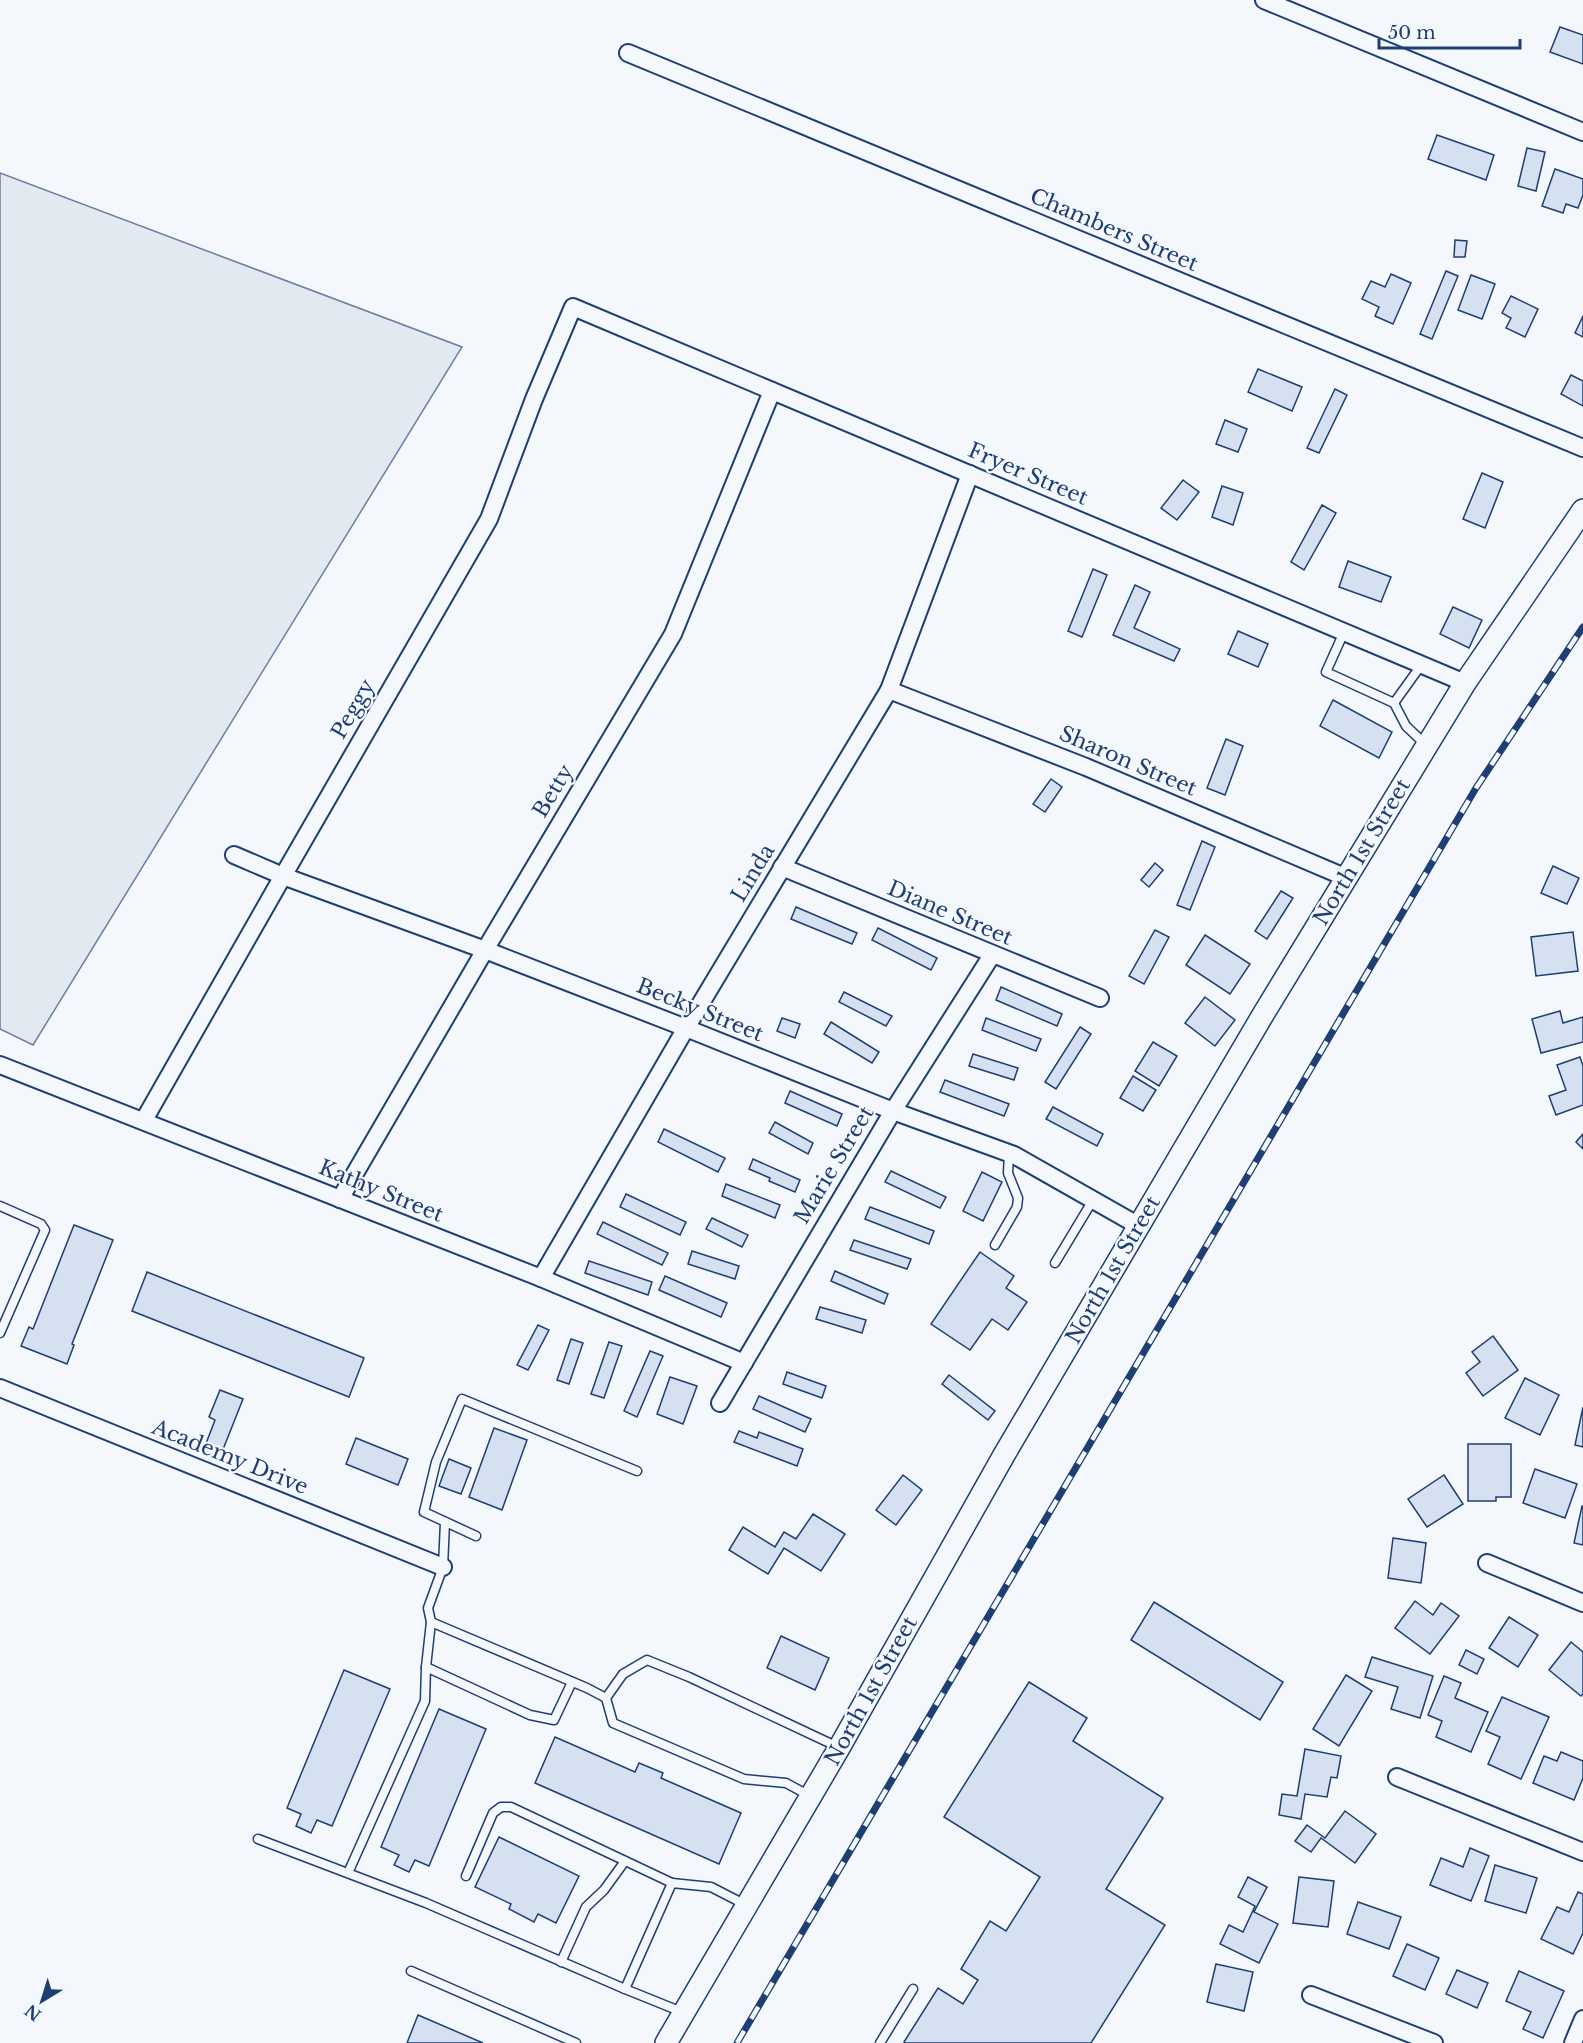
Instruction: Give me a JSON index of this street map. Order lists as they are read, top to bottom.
{
  "streets": {
    "street": [
      "Chambers Street",
      "Fryer Street",
      "Peggy",
      "Sharon Street",
      "Betty",
      "North 1st Street",
      "Linda",
      "Diane Street",
      "Becky Street",
      "Marie Street",
      "Kathy Street",
      "Academy Drive"
    ]
  },
  "crossings": [
    ["Fryer Street", "Peggy"],
    ["Fryer Street", "Betty"],
    ["Fryer Street", "North 1st Street"],
    ["Fryer Street", "Linda"],
    ["Peggy", "Becky Street"],
    ["Peggy", "Kathy Street"],
    ["Sharon Street", "North 1st Street"],
    ["Sharon Street", "Linda"],
    ["Betty", "Becky Street"],
    ["Betty", "Kathy Street"],
    ["North 1st Street", "Becky Street"],
    ["Linda", "Diane Street"],
    ["Linda", "Becky Street"],
    ["Linda", "Kathy Street"],
    ["Diane Street", "Marie Street"],
    ["Becky Street", "Marie Street"],
    ["Marie Street", "Kathy Street"]
  ],
  "scale_bar": "50 m",
  "north": "bottom left"
}
